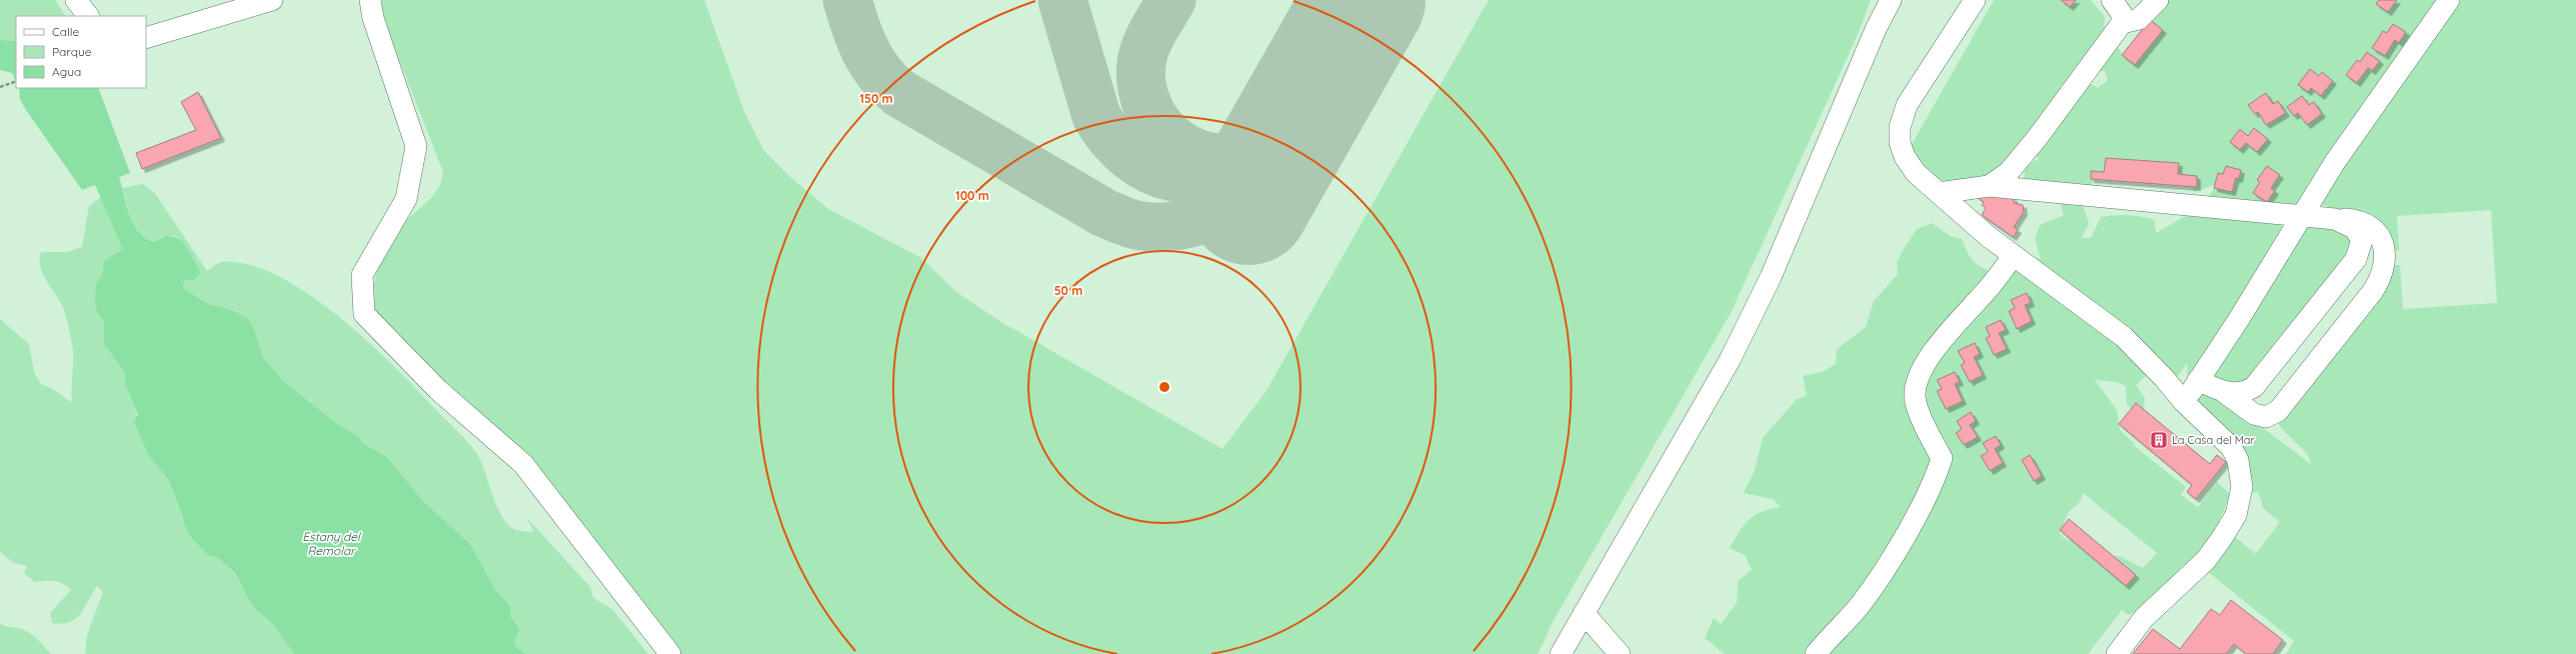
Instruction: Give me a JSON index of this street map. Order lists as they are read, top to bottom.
{
  "water": ["Estany del Remolar"],
  "places": {
    "building": ["La Casa del Mar"]
  },
  "legend": ["Calle", "Parque", "Agua"],
  "rings": ["150 m", "100 m", "50 m"]
}
